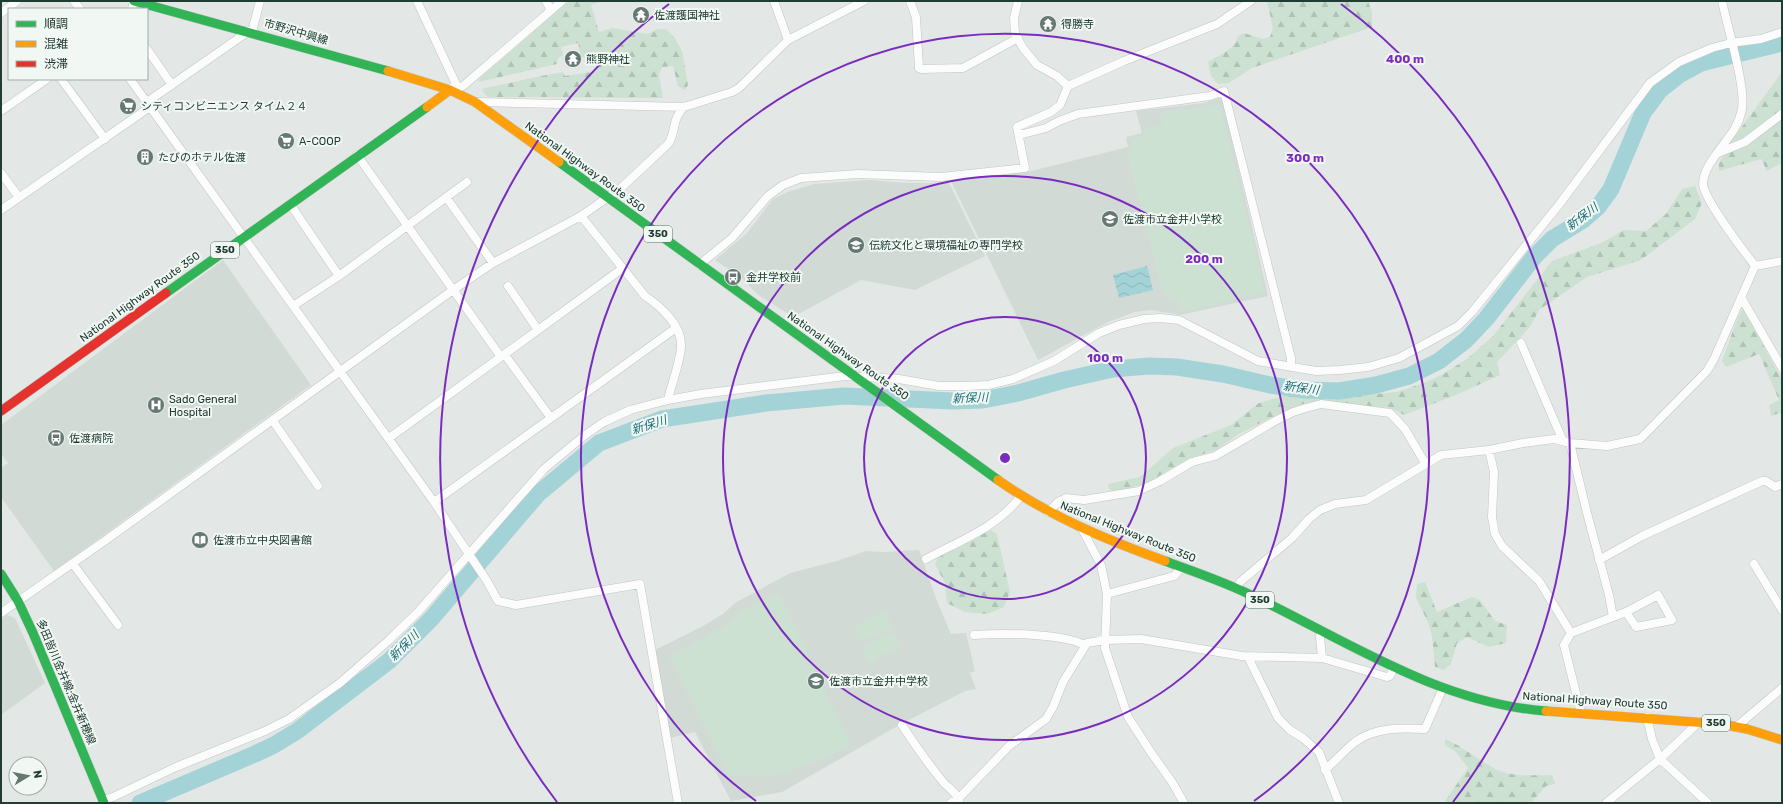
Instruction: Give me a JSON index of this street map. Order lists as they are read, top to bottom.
{
  "streets": {
    "main road": [
      "市野沢中興線",
      "National Highway Route 350",
      "350",
      "多田皆川金井線;金井新穂線"
    ]
  },
  "crossings": [
    ["市野沢中興線", "National Highway Route 350"]
  ],
  "water": ["新保川"],
  "places": {
    "temple": ["佐渡護国神社", "得勝寺", "熊野神社"],
    "supermarket": ["シティコンビニエンス タイム２４", "A-COOP"],
    "building": ["たびのホテル佐渡"],
    "school or university": ["佐渡市立金井小学校", "伝統文化と環境福祉の専門学校", "佐渡市立金井中学校"],
    "bus stop": ["金井学校前", "佐渡病院"],
    "hospital": ["Sado General Hospital"],
    "library": ["佐渡市立中央図書館"]
  },
  "legend": ["順調", "混雑", "渋滞"],
  "north": "right",
  "rings": [
    "400 m",
    "300 m",
    "200 m",
    "100 m"
  ]
}
